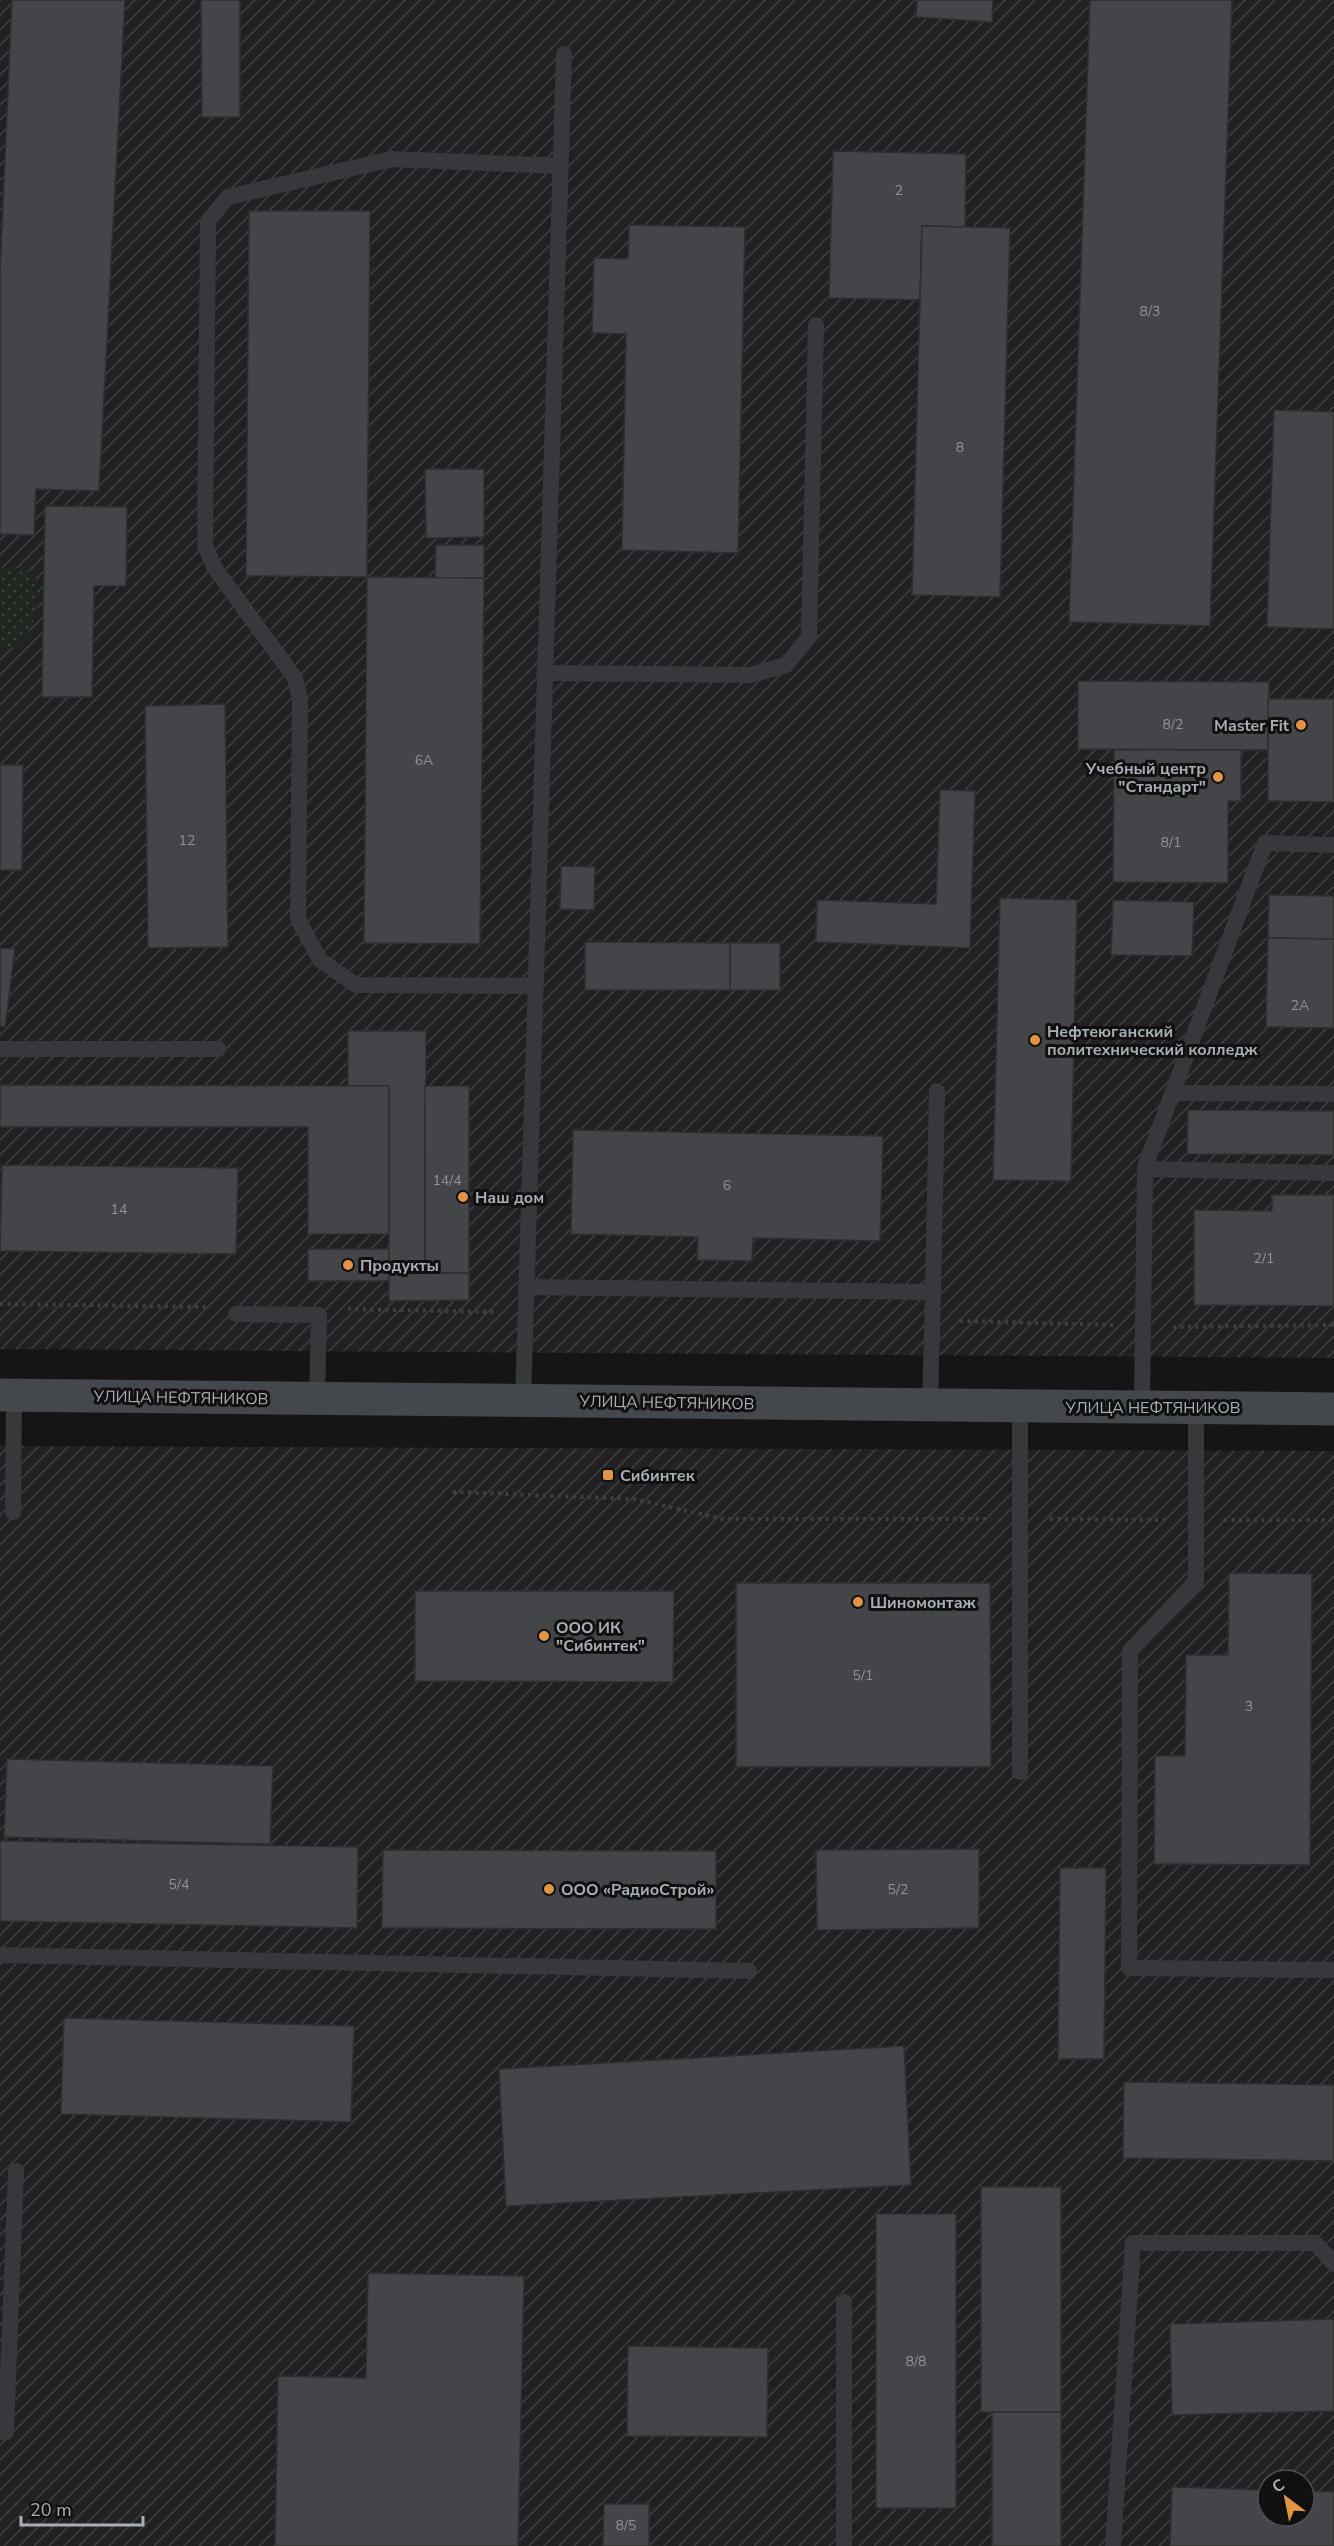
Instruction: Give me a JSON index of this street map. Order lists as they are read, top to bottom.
{
  "streets": {
    "main road": ["УЛИЦА НЕФТЯНИКОВ"]
  },
  "places": {
    "other": [
      "Master Fit",
      "Учебный центр \"Стандарт\"",
      "Нефтеюганский политехнический колледж",
      "Наш дом",
      "Продукты",
      "Шиномонтаж",
      "ООО ИК \"Сибинтек\"",
      "ООО «РадиоСтрой»"
    ],
    "transit": ["Сибинтек"]
  },
  "house_numbers": [
    "2",
    "8/3",
    "8",
    "8/2",
    "6А",
    "12",
    "8/1",
    "2А",
    "14/4",
    "6",
    "14",
    "2/1",
    "5/1",
    "3",
    "5/4",
    "5/2",
    "8/8",
    "8/5"
  ],
  "scale_bar": "20 m",
  "north": "top left"
}
